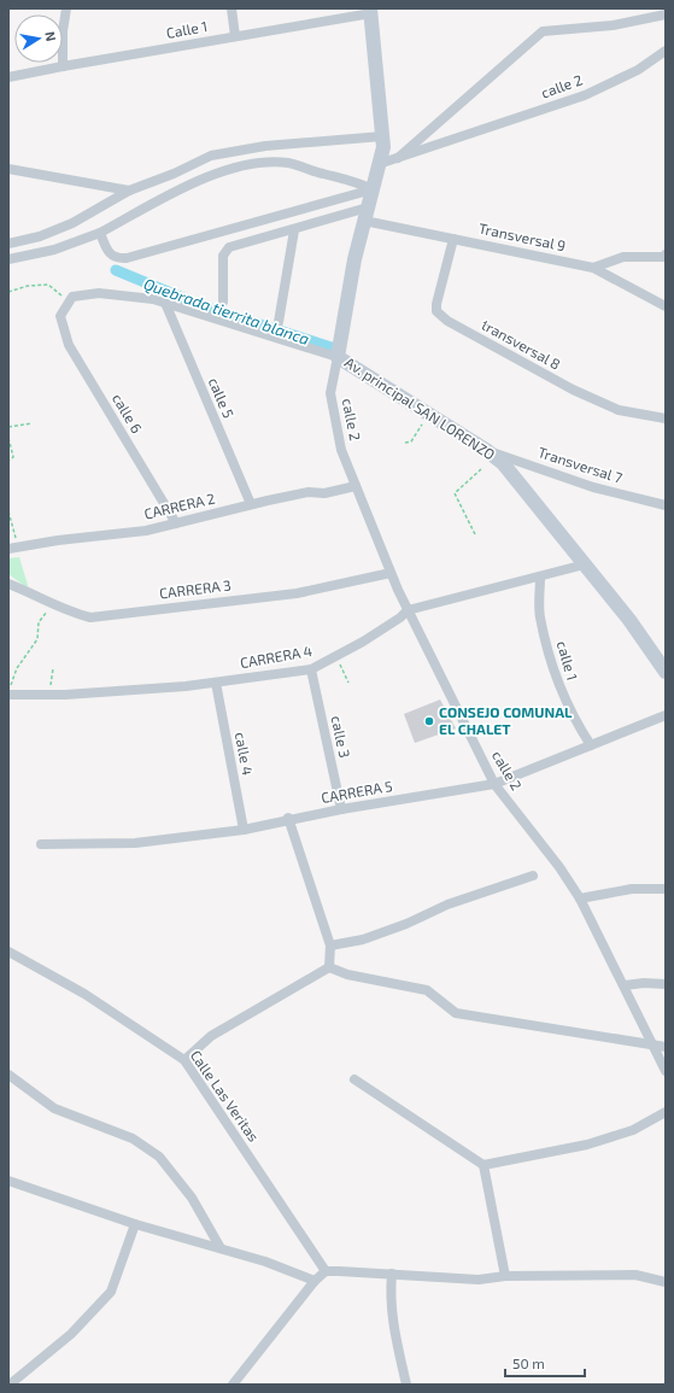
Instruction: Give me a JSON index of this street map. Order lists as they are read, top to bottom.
{
  "streets": {
    "main road": ["Av. principal SAN LORENZO"],
    "street": [
      "Calle 1",
      "calle 2",
      "Transversal 9",
      "transversal 8",
      "calle 5",
      "calle 6",
      "Transversal 7",
      "CARRERA 2",
      "CARRERA 3",
      "CARRERA 4",
      "calle 1",
      "calle 3",
      "calle 4",
      "CARRERA 5",
      "Calle Las Veritas"
    ]
  },
  "crossings": [
    ["Calle 1", "Av. principal SAN LORENZO"],
    ["calle 2", "Av. principal SAN LORENZO"],
    ["calle 2", "CARRERA 2"],
    ["calle 2", "CARRERA 3"],
    ["calle 2", "CARRERA 4"],
    ["calle 2", "CARRERA 5"],
    ["Transversal 9", "transversal 8"],
    ["Transversal 9", "Av. principal SAN LORENZO"],
    ["calle 5", "CARRERA 2"],
    ["Av. principal SAN LORENZO", "Transversal 7"],
    ["Av. principal SAN LORENZO", "CARRERA 4"],
    ["calle 6", "CARRERA 2"],
    ["CARRERA 4", "calle 1"],
    ["CARRERA 4", "calle 3"],
    ["CARRERA 4", "calle 4"],
    ["calle 1", "CARRERA 5"],
    ["calle 3", "CARRERA 5"],
    ["calle 4", "CARRERA 5"]
  ],
  "water": ["Quebrada tierrita blanca"],
  "places": ["CONSEJO COMUNAL EL CHALET"],
  "scale_bar": "50 m",
  "north": "right"
}
